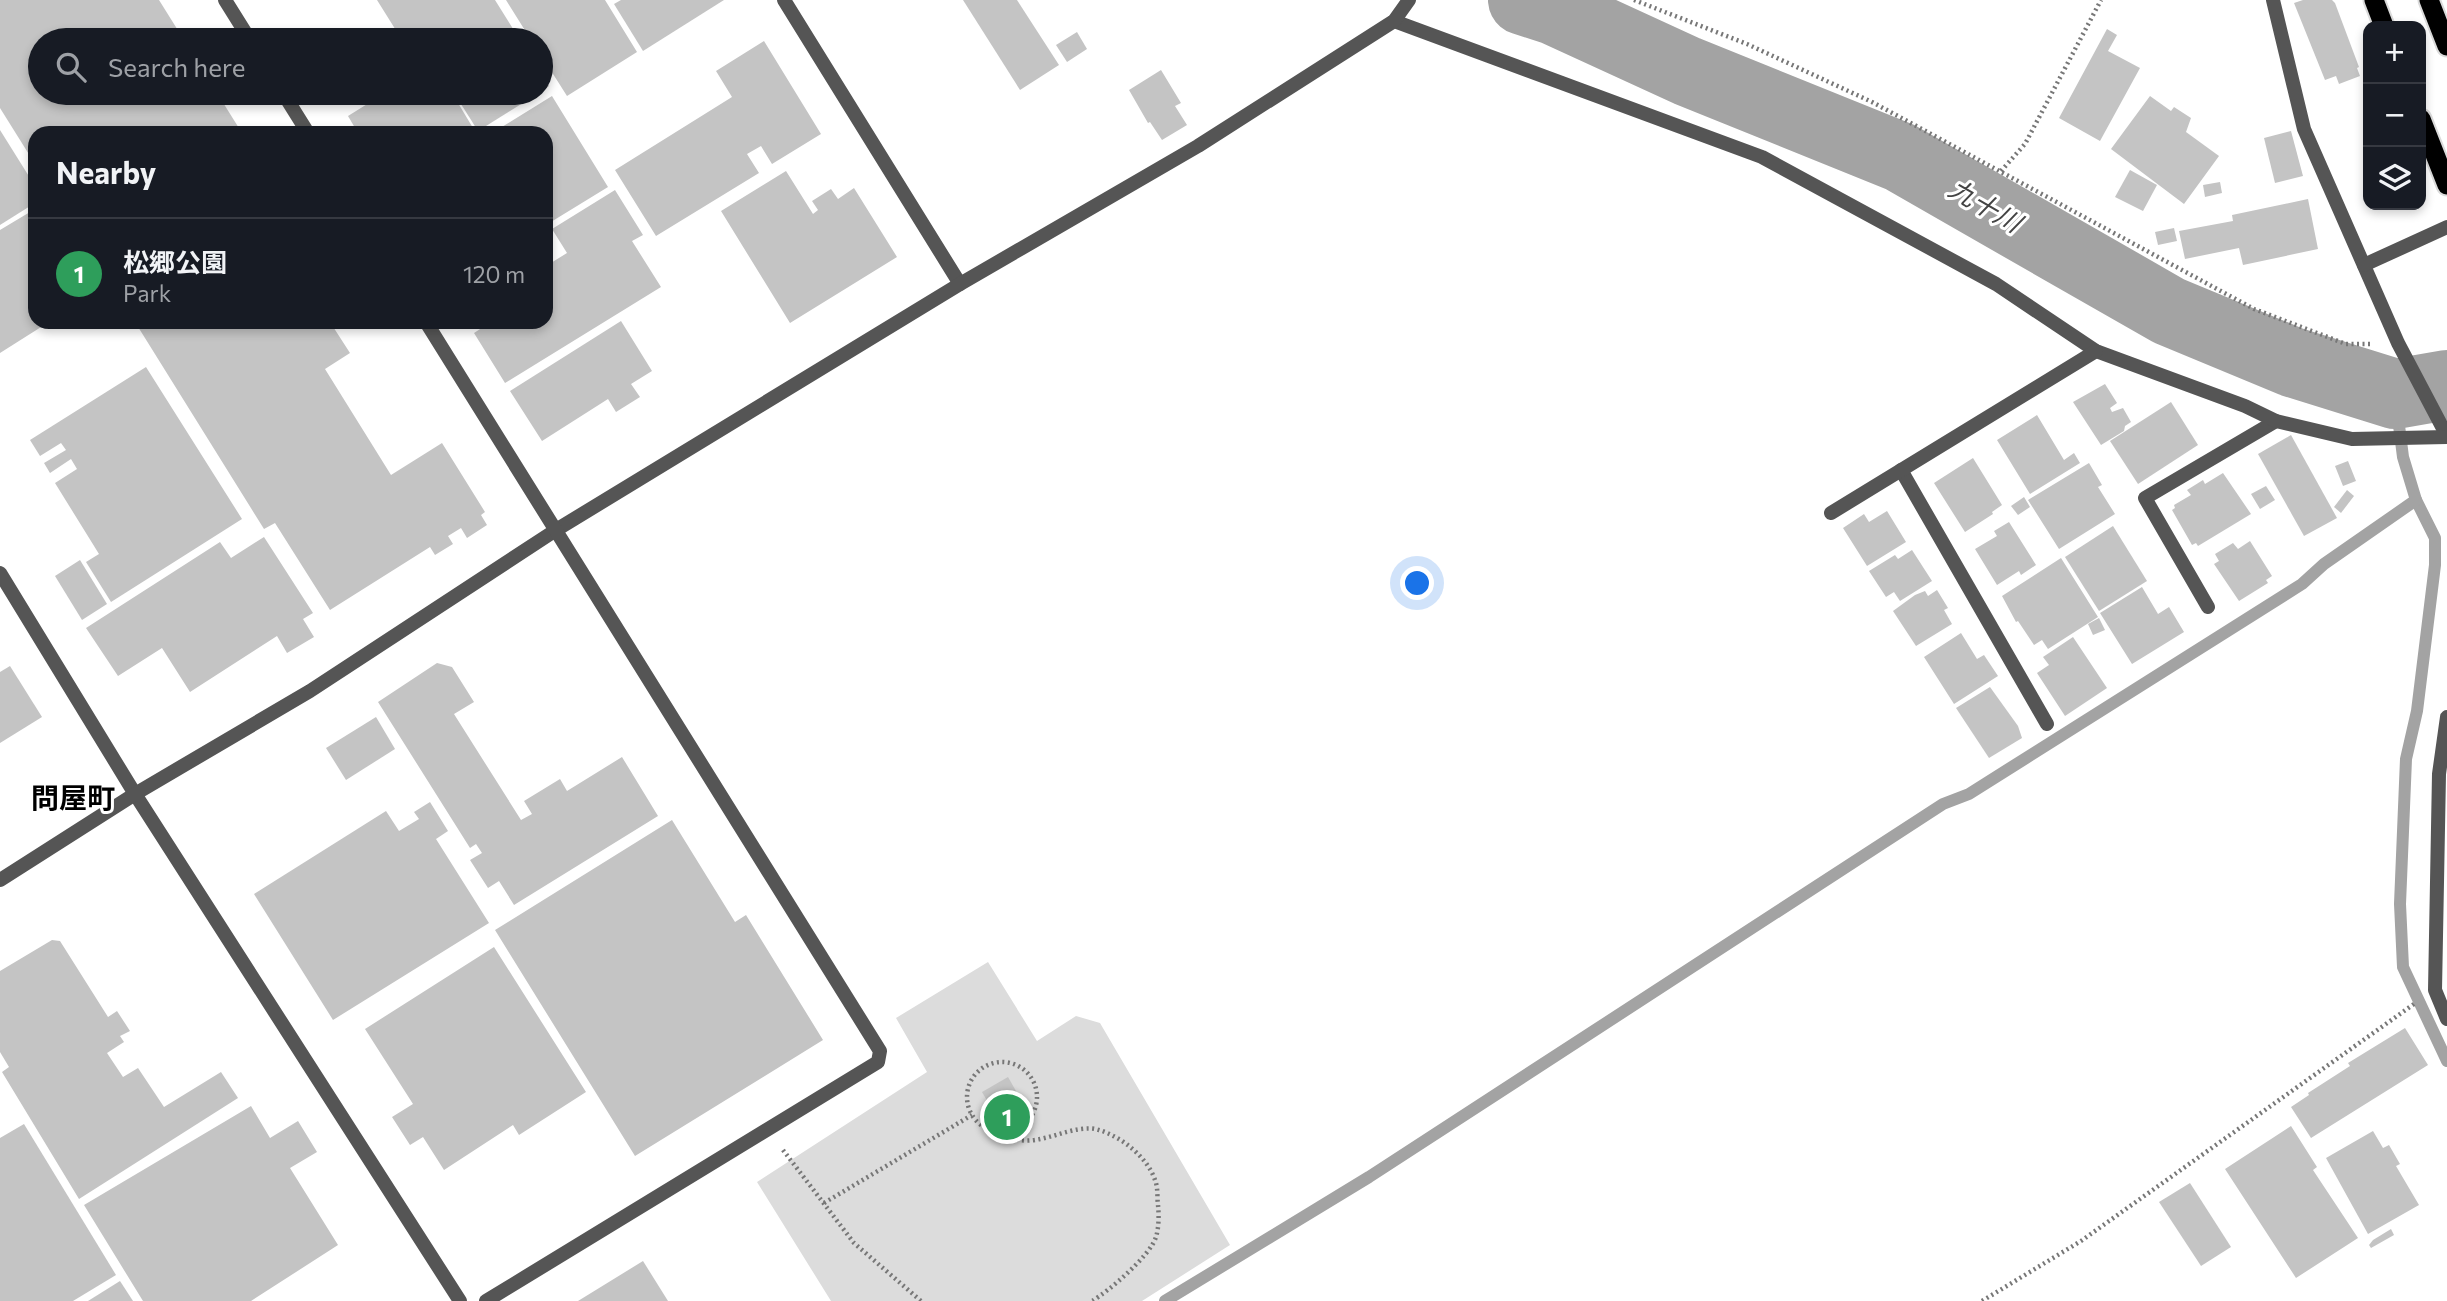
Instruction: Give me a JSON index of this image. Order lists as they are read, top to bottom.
{
  "districts": ["問屋町"],
  "water": ["九十川"],
  "page": {
    "map_buttons": ["+", "−"],
    "search": "Search here",
    "heading": "Nearby",
    "list": [
      {
        "mark": "1",
        "name": "松郷公園",
        "note": "Park",
        "value": "120 m"
      }
    ],
    "pins": "1"
  }
}
